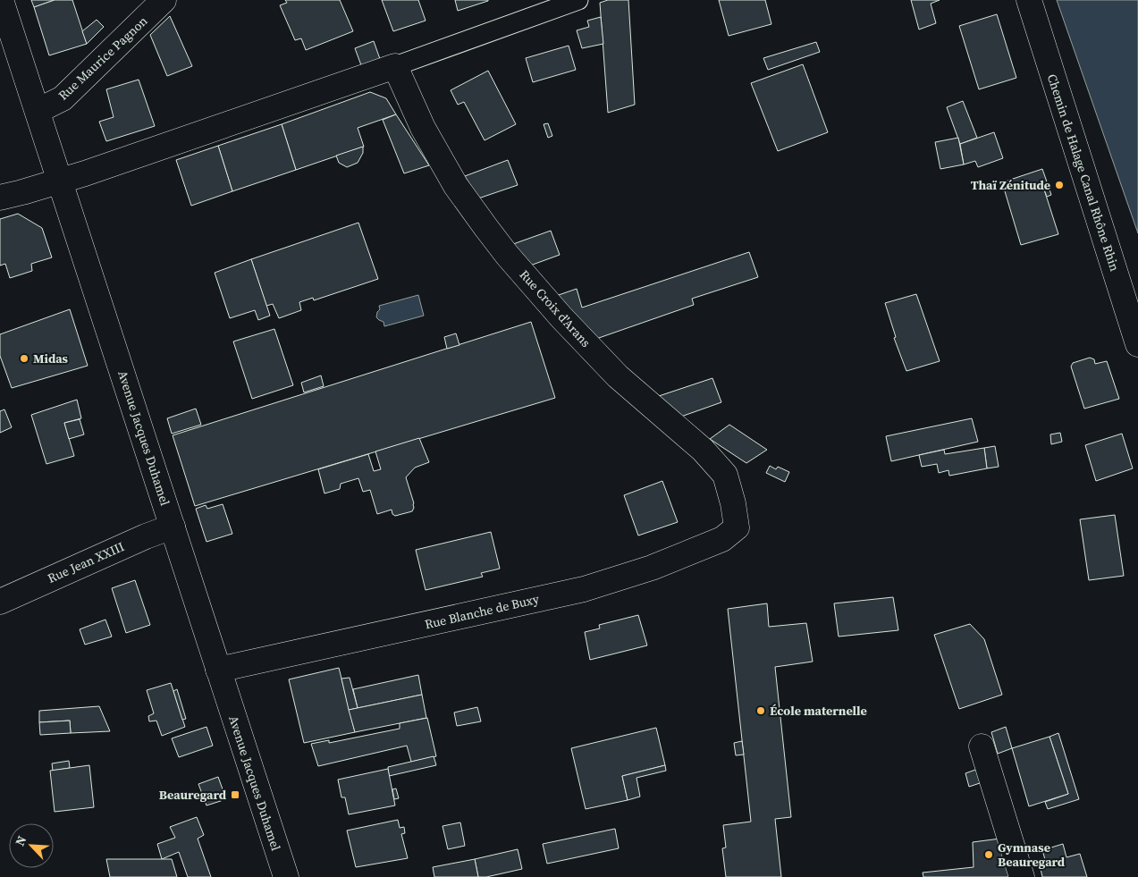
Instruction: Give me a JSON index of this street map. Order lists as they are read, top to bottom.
{
  "streets": {
    "street": [
      "Rue Maurice Pagnon",
      "Chemin de Halage Canal Rhône Rhin",
      "Rue Croix d'Arans",
      "Avenue Jacques Duhamel",
      "Rue Jean XXIII",
      "Rue Blanche de Buxy"
    ]
  },
  "crossings": [
    ["Rue Maurice Pagnon", "Avenue Jacques Duhamel"],
    ["Rue Croix d'Arans", "Rue Blanche de Buxy"],
    ["Avenue Jacques Duhamel", "Rue Jean XXIII"],
    ["Avenue Jacques Duhamel", "Rue Blanche de Buxy"]
  ],
  "places": {
    "other": [
      "Thaï Zénitude",
      "Midas",
      "École maternelle",
      "Gymnase Beauregard"
    ],
    "transit": ["Beauregard"]
  },
  "north": "top left"
}
